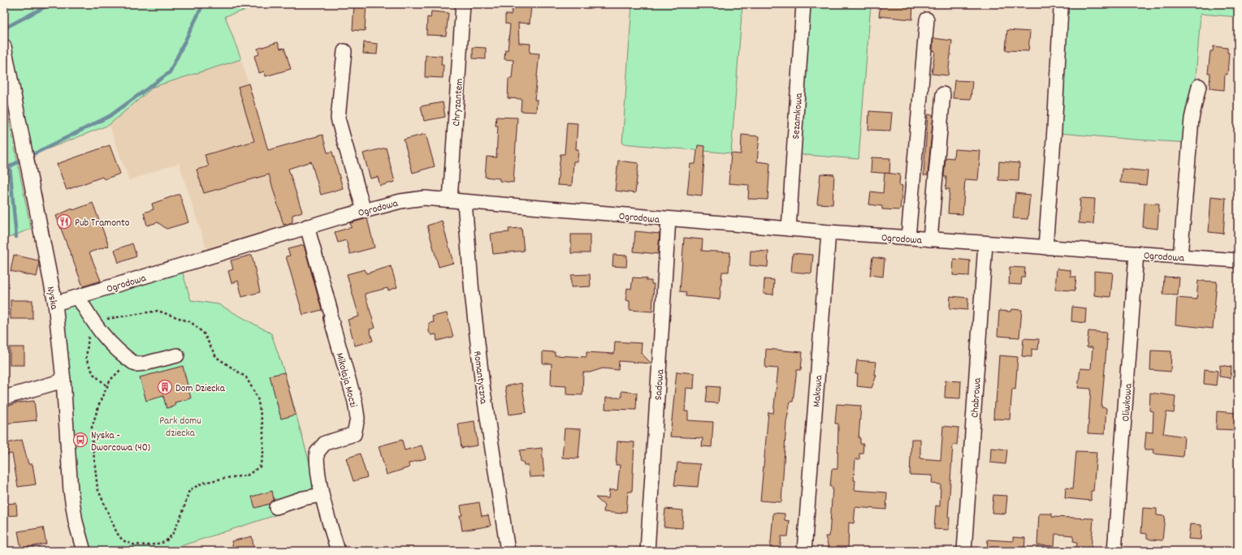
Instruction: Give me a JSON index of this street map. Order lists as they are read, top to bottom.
{
  "streets": {
    "street": [
      "Chryzantem",
      "Sezamkowa",
      "Ogrodowa",
      "Nyska",
      "Romantyczna",
      "Mikołaja Moczi",
      "Sadowa",
      "Makowa",
      "Chabrowa",
      "Oliwkowa"
    ]
  },
  "crossings": [
    ["Chryzantem", "Ogrodowa"],
    ["Sezamkowa", "Ogrodowa"],
    ["Ogrodowa", "Nyska"],
    ["Ogrodowa", "Romantyczna"],
    ["Ogrodowa", "Mikołaja Moczi"],
    ["Ogrodowa", "Sadowa"],
    ["Ogrodowa", "Makowa"],
    ["Ogrodowa", "Chabrowa"],
    ["Ogrodowa", "Oliwkowa"]
  ],
  "parks": ["Park domu dziecka"],
  "places": {
    "restaurant": ["Pub Tramonto"],
    "building": ["Dom Dziecka"],
    "bus stop": ["Nyska - Dworcowa (40)"]
  }
}
